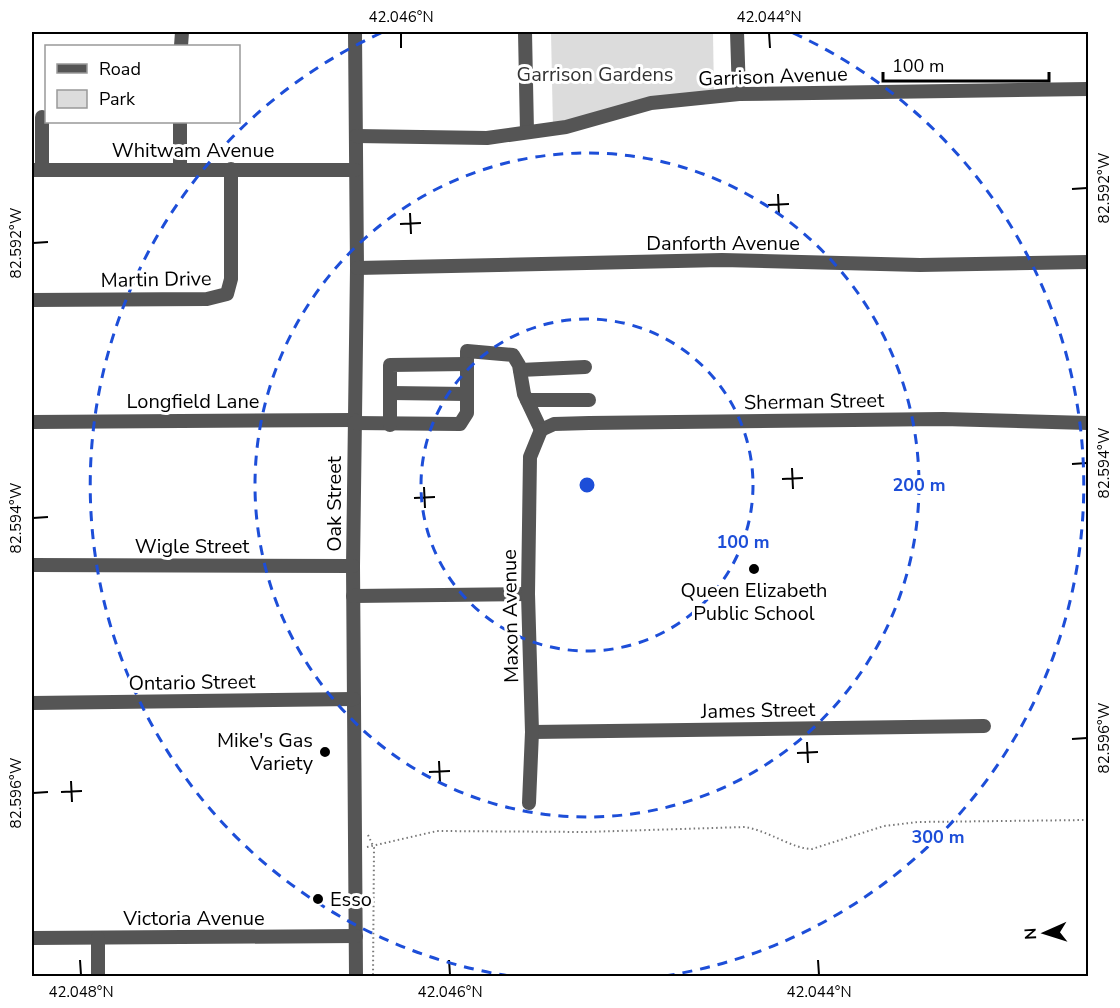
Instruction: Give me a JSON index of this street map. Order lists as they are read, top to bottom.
{
  "streets": {
    "street": [
      "Garrison Avenue",
      "Whitwam Avenue",
      "Danforth Avenue",
      "Martin Drive",
      "Longfield Lane",
      "Sherman Street",
      "Oak Street",
      "Wigle Street",
      "Maxon Avenue",
      "Ontario Street",
      "James Street",
      "Victoria Avenue"
    ]
  },
  "crossings": [
    ["Garrison Avenue", "Oak Street"],
    ["Whitwam Avenue", "Martin Drive"],
    ["Whitwam Avenue", "Oak Street"],
    ["Danforth Avenue", "Oak Street"],
    ["Longfield Lane", "Oak Street"],
    ["Sherman Street", "Maxon Avenue"],
    ["Oak Street", "Wigle Street"],
    ["Oak Street", "Ontario Street"],
    ["Oak Street", "Victoria Avenue"],
    ["Maxon Avenue", "James Street"]
  ],
  "parks": ["Garrison Gardens"],
  "places": ["Queen Elizabeth Public School", "Mike's Gas Variety", "Esso"],
  "legend": ["Road", "Park"],
  "scale_bar": "100 m",
  "north": "left",
  "coordinates": [
    "42.046°N",
    "42.044°N",
    "82.592°W",
    "82.594°W",
    "82.596°W",
    "42.048°N"
  ],
  "rings": ["200 m", "100 m", "300 m"]
}
